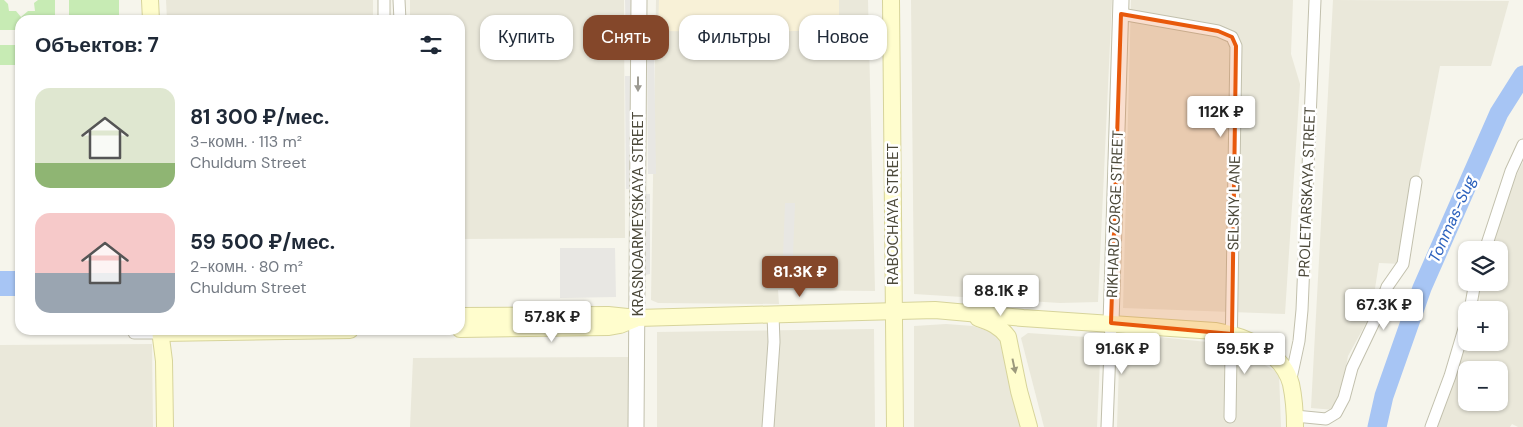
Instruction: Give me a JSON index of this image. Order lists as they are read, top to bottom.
{
  "streets": {
    "main road": ["RABOCHAYA STREET"],
    "street": [
      "PROLETARSKAYA STREET",
      "SELSKIY LANE",
      "KRASNOARMEYSKAYA STREET",
      "RIKHARD ZORGE STREET"
    ]
  },
  "crossings": [
    ["SELSKIY LANE", "RIKHARD ZORGE STREET"]
  ],
  "one_way": ["KRASNOARMEYSKAYA STREET"],
  "water": ["Tonmas-Sug"],
  "page": {
    "chip": [
      "Купить",
      "Снять",
      "Фильтры",
      "Новое"
    ],
    "heading": "Объектов: 7",
    "list": [
      {
        "name": "81 300 ₽/мес.",
        "note": "3-комн. · 113 m² · Chuldum Street"
      },
      {
        "name": "59 500 ₽/мес.",
        "note": "2-комн. · 80 m² · Chuldum Street"
      }
    ],
    "price": [
      "112K ₽",
      "81.3K ₽",
      "88.1K ₽",
      "67.3K ₽",
      "57.8K ₽",
      "91.6K ₽",
      "59.5K ₽"
    ],
    "map_buttons": ["+", "−"]
  }
}
